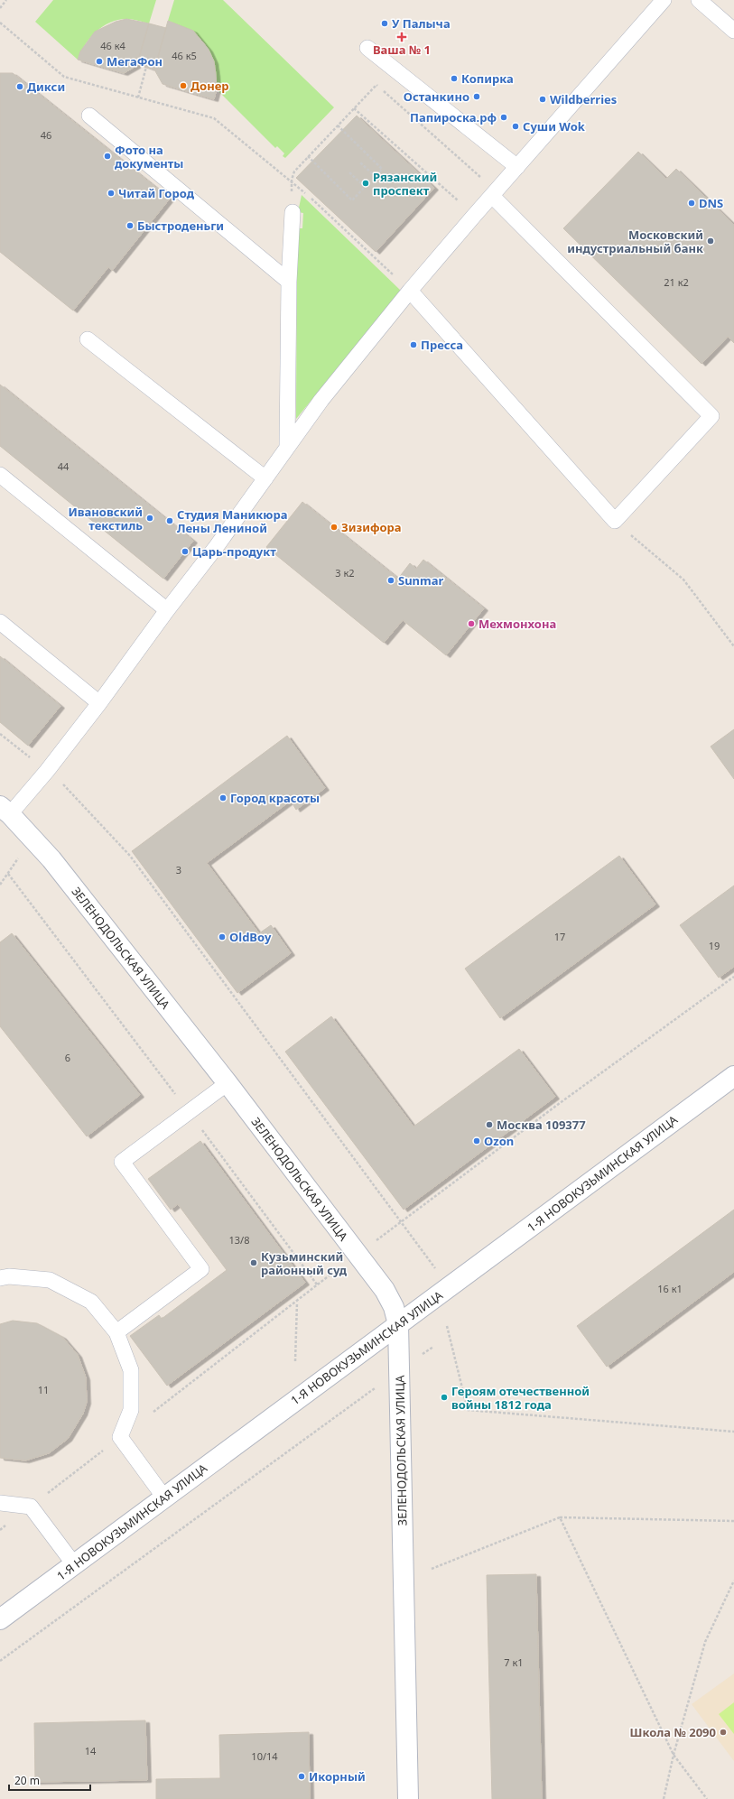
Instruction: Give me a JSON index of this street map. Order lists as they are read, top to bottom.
{
  "streets": {
    "street": ["ЗЕЛЕНОДОЛЬСКАЯ УЛИЦА", "1-Я НОВОКУЗЬМИНСКАЯ УЛИЦА"]
  },
  "crossings": [
    ["ЗЕЛЕНОДОЛЬСКАЯ УЛИЦА", "1-Я НОВОКУЗЬМИНСКАЯ УЛИЦА"]
  ],
  "places": {
    "other": [
      "У Палыча",
      "МегаФон",
      "Копирка",
      "Донер",
      "Дикси",
      "Останкино",
      "Wildberries",
      "Папироска.рф",
      "Суши Wok",
      "Фото на документы",
      "Рязанский проспект",
      "Читай Город",
      "DNS",
      "Быстроденьги",
      "Московский индустриальный банк",
      "Пресса",
      "Ивановский текстиль",
      "Студия Маникюра Лены Лениной",
      "Зизифора",
      "Царь-продукт",
      "Sunmar",
      "Мехмонхона",
      "Город красоты",
      "OldBoy",
      "Москва 109377",
      "Ozon",
      "Кузьминский районный суд",
      "Героям отечественной войны 1812 года",
      "Школа № 2090",
      "Икорный"
    ],
    "health": ["Ваша № 1"]
  },
  "house_numbers": [
    "46 к4",
    "46 к5",
    "46",
    "21 к2",
    "44",
    "3 к2",
    "3",
    "17",
    "19",
    "6",
    "13/8",
    "16 к1",
    "11",
    "7 к1",
    "14",
    "10/14"
  ],
  "scale_bar": "20 m"
}
